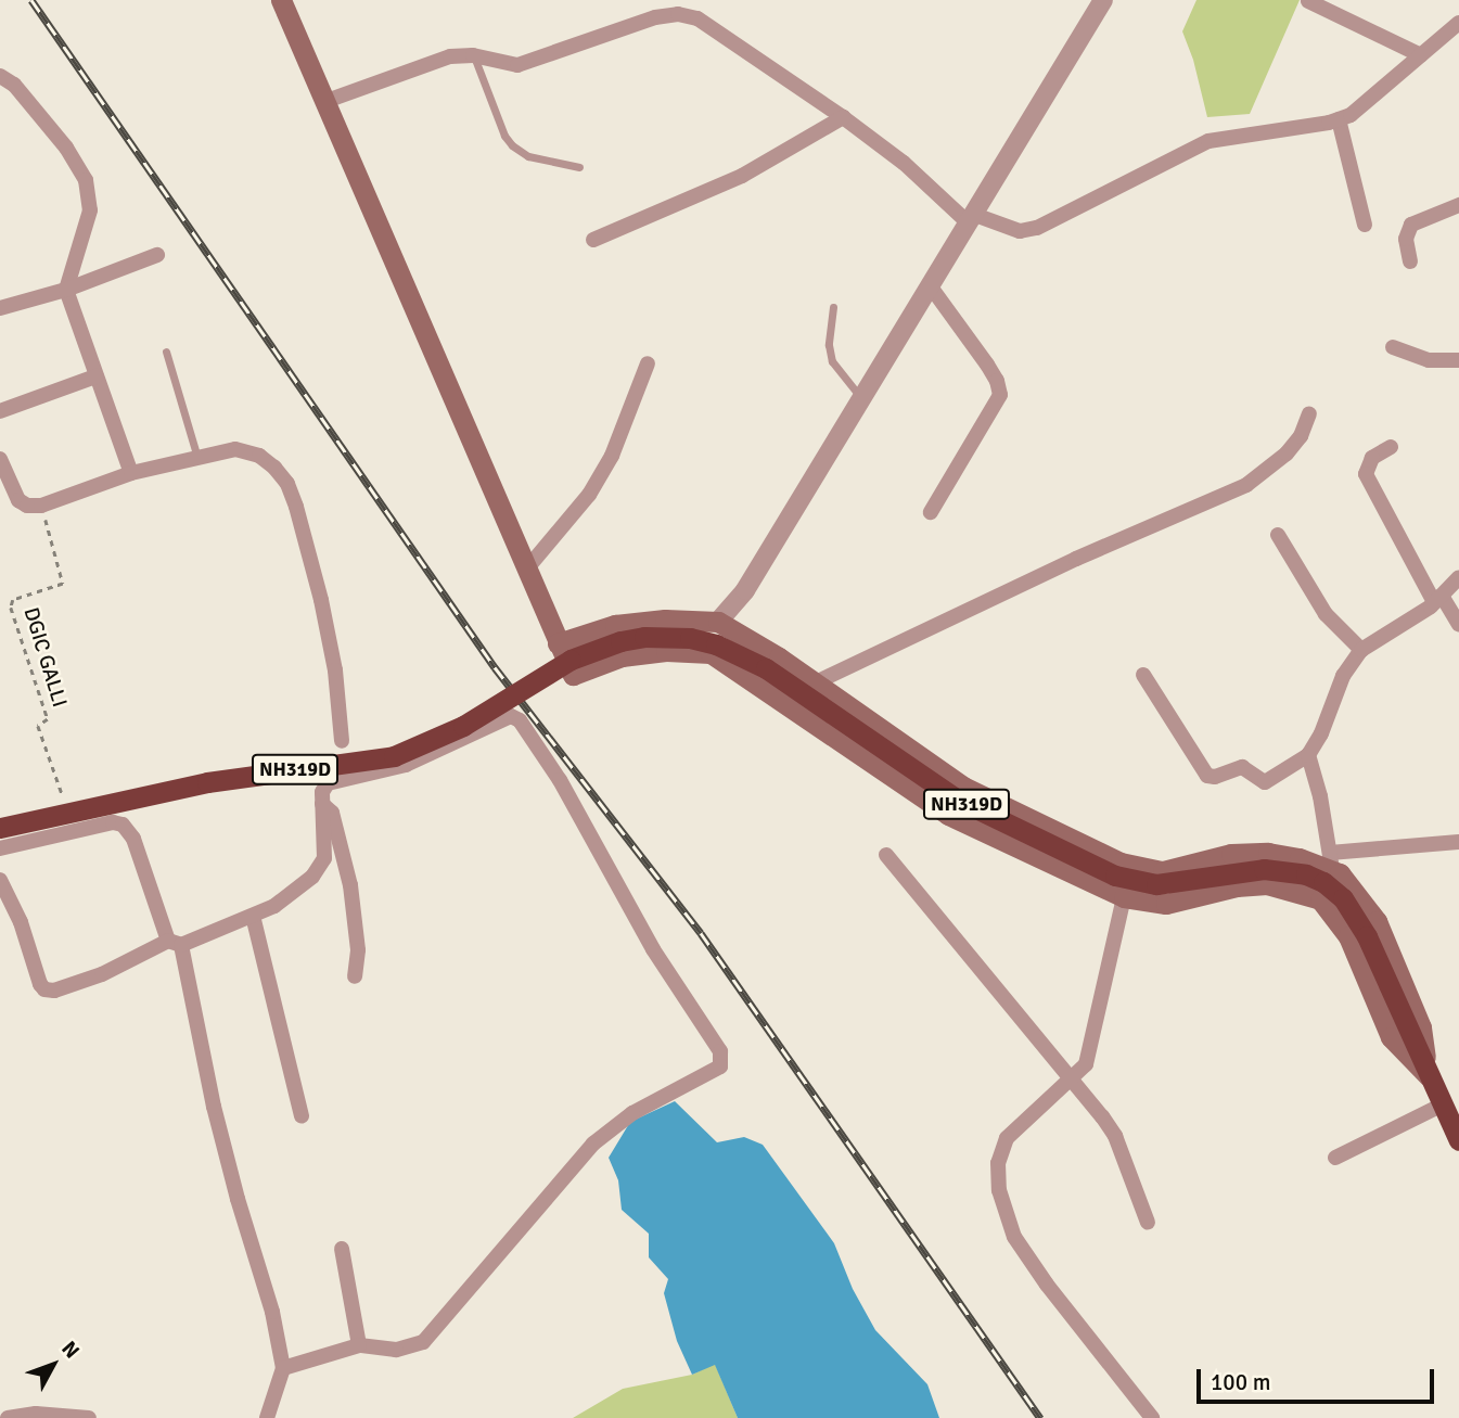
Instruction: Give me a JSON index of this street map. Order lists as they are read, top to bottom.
{
  "streets": {
    "highway": ["NH319D"],
    "path": ["DGIC GALLI"]
  },
  "scale_bar": "100 m",
  "north": "top right"
}
